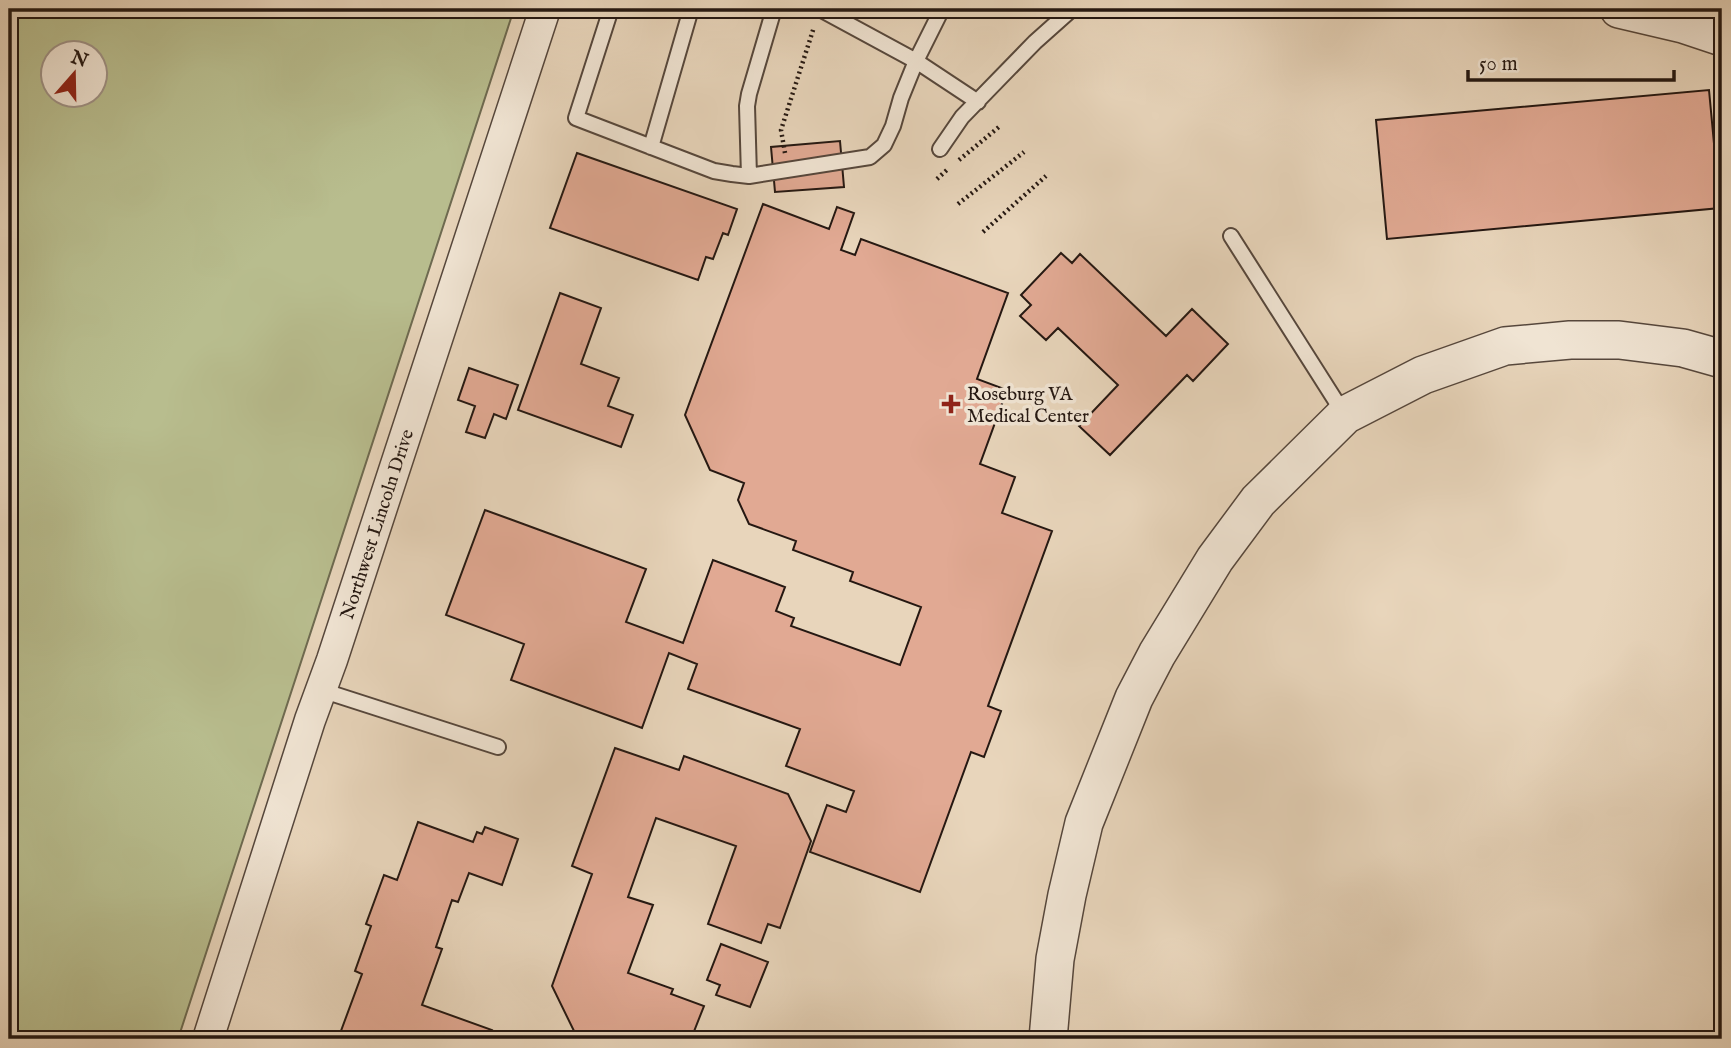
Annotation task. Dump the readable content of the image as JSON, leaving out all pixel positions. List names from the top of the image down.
{
  "streets": {
    "street": ["Northwest Lincoln Drive"]
  },
  "places": {
    "health": ["Roseburg VA Medical Center"]
  },
  "scale_bar": "50 m",
  "north": "top"
}
